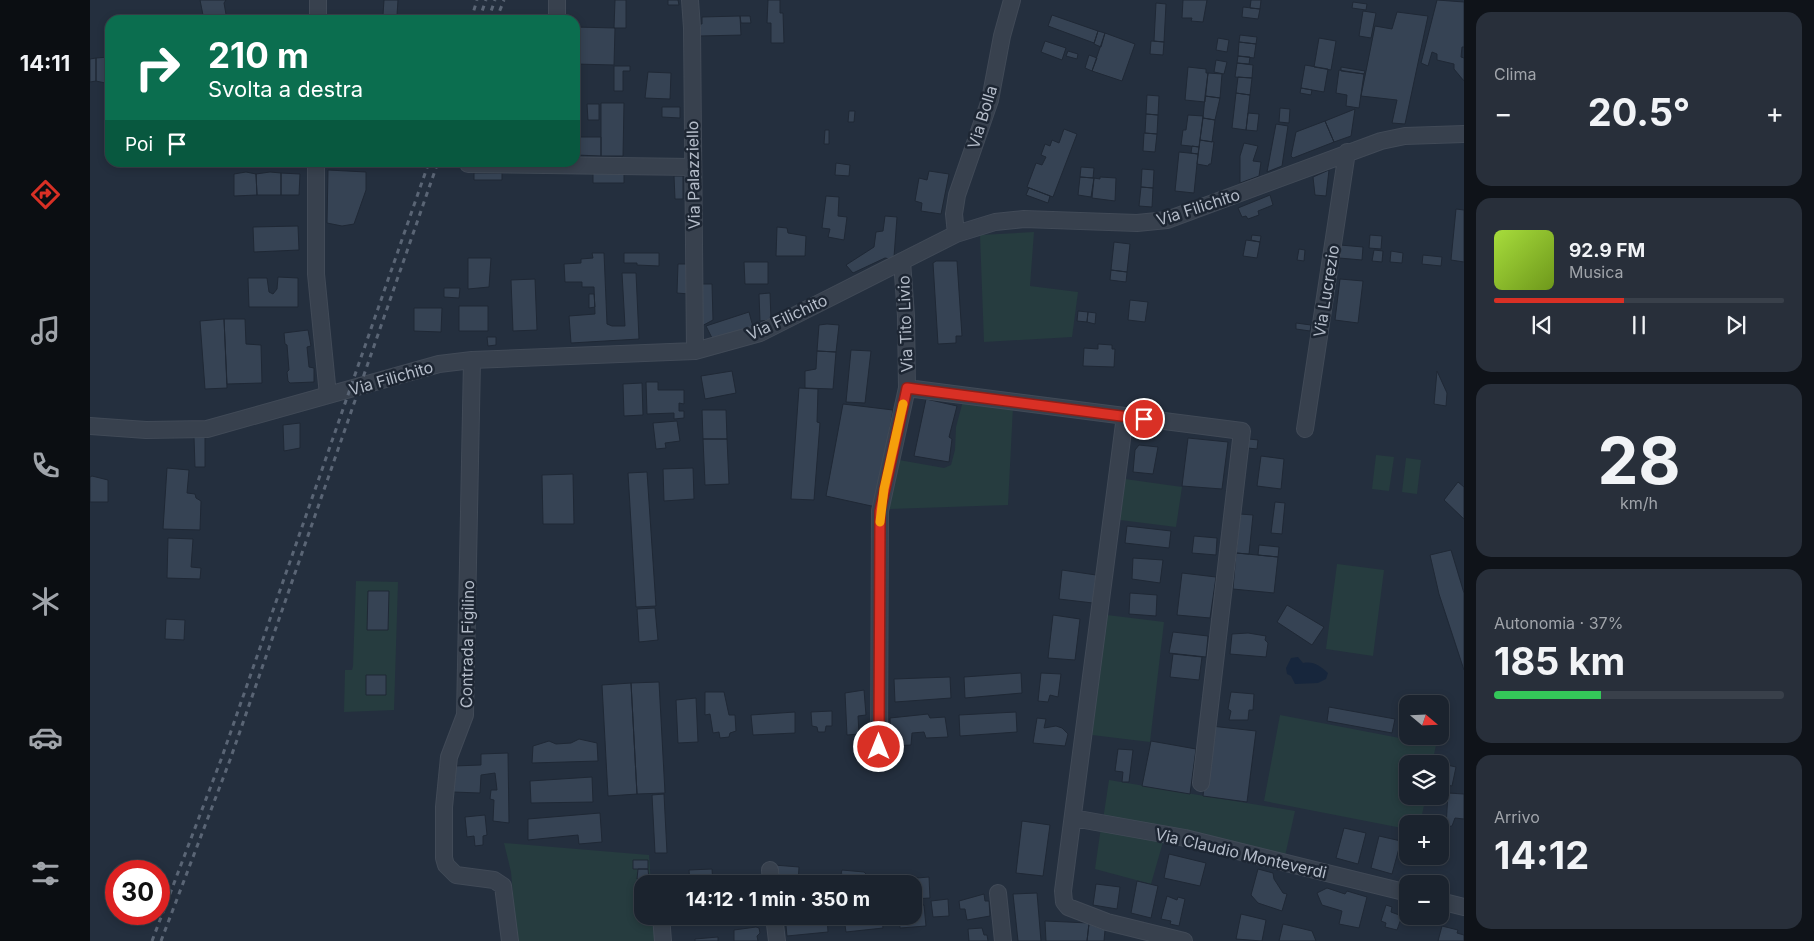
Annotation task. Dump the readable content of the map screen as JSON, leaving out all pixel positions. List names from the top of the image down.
{
  "streets": {
    "street": [
      "Via Bolla",
      "Via Palazziello",
      "Via Filichito",
      "Via Lucrezio",
      "Via Tito Livio",
      "Contrada Figilino",
      "Via Claudio Monteverdi"
    ]
  },
  "crossings": [
    ["Via Bolla", "Via Filichito"],
    ["Via Palazziello", "Via Filichito"],
    ["Via Filichito", "Via Lucrezio"],
    ["Via Filichito", "Via Tito Livio"],
    ["Via Filichito", "Contrada Figilino"]
  ],
  "north": "right",
  "page": {
    "tabs": "14:11",
    "tile": [
      "Clima",
      ["28", "km/h"],
      ["Autonomia · 37%", "185 km"],
      ["Arrivo", "14:12"]
    ],
    "turn": ["210 m", "Svolta a destra"],
    "heat": ["−", "20.5°", "+"],
    "then": "Poi",
    "song": ["92.9 FM", "Musica"],
    "map_buttons": ["+", "−"],
    "limit": "30",
    "trip": "14:12 · 1 min · 350 m"
  }
}
